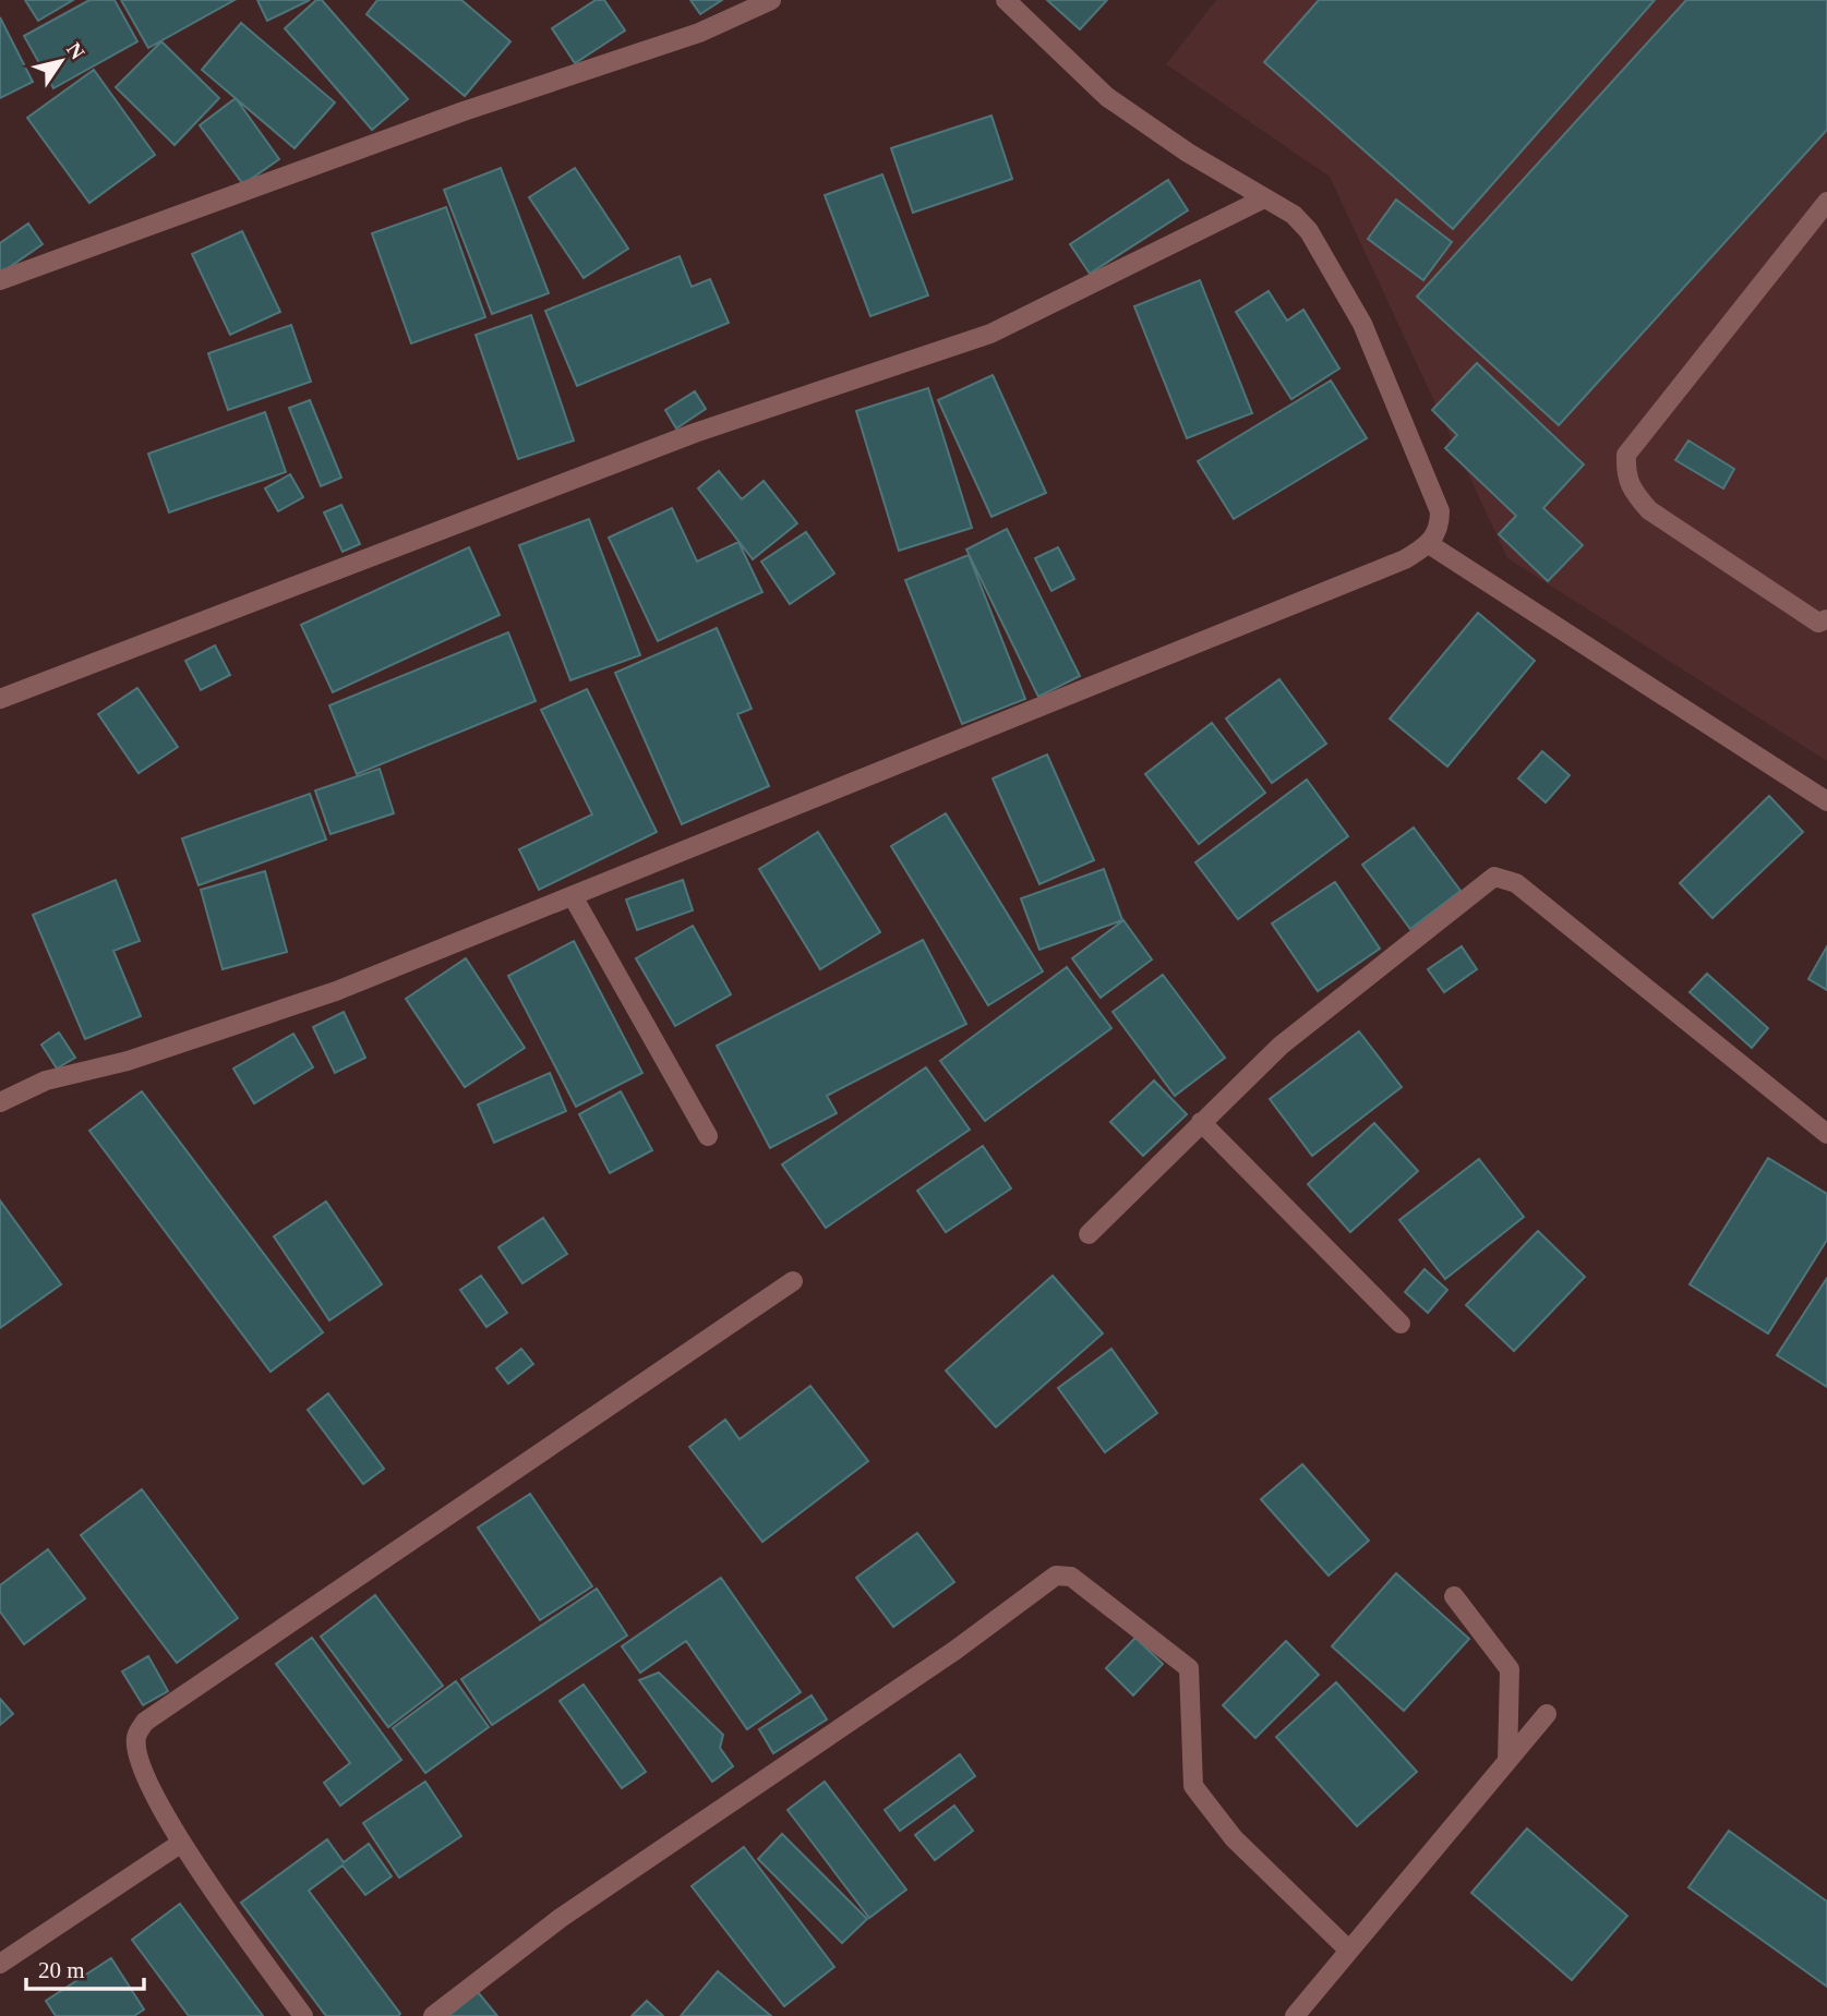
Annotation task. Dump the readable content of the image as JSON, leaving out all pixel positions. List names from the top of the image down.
{
  "scale_bar": "20 m",
  "north": "top right"
}
